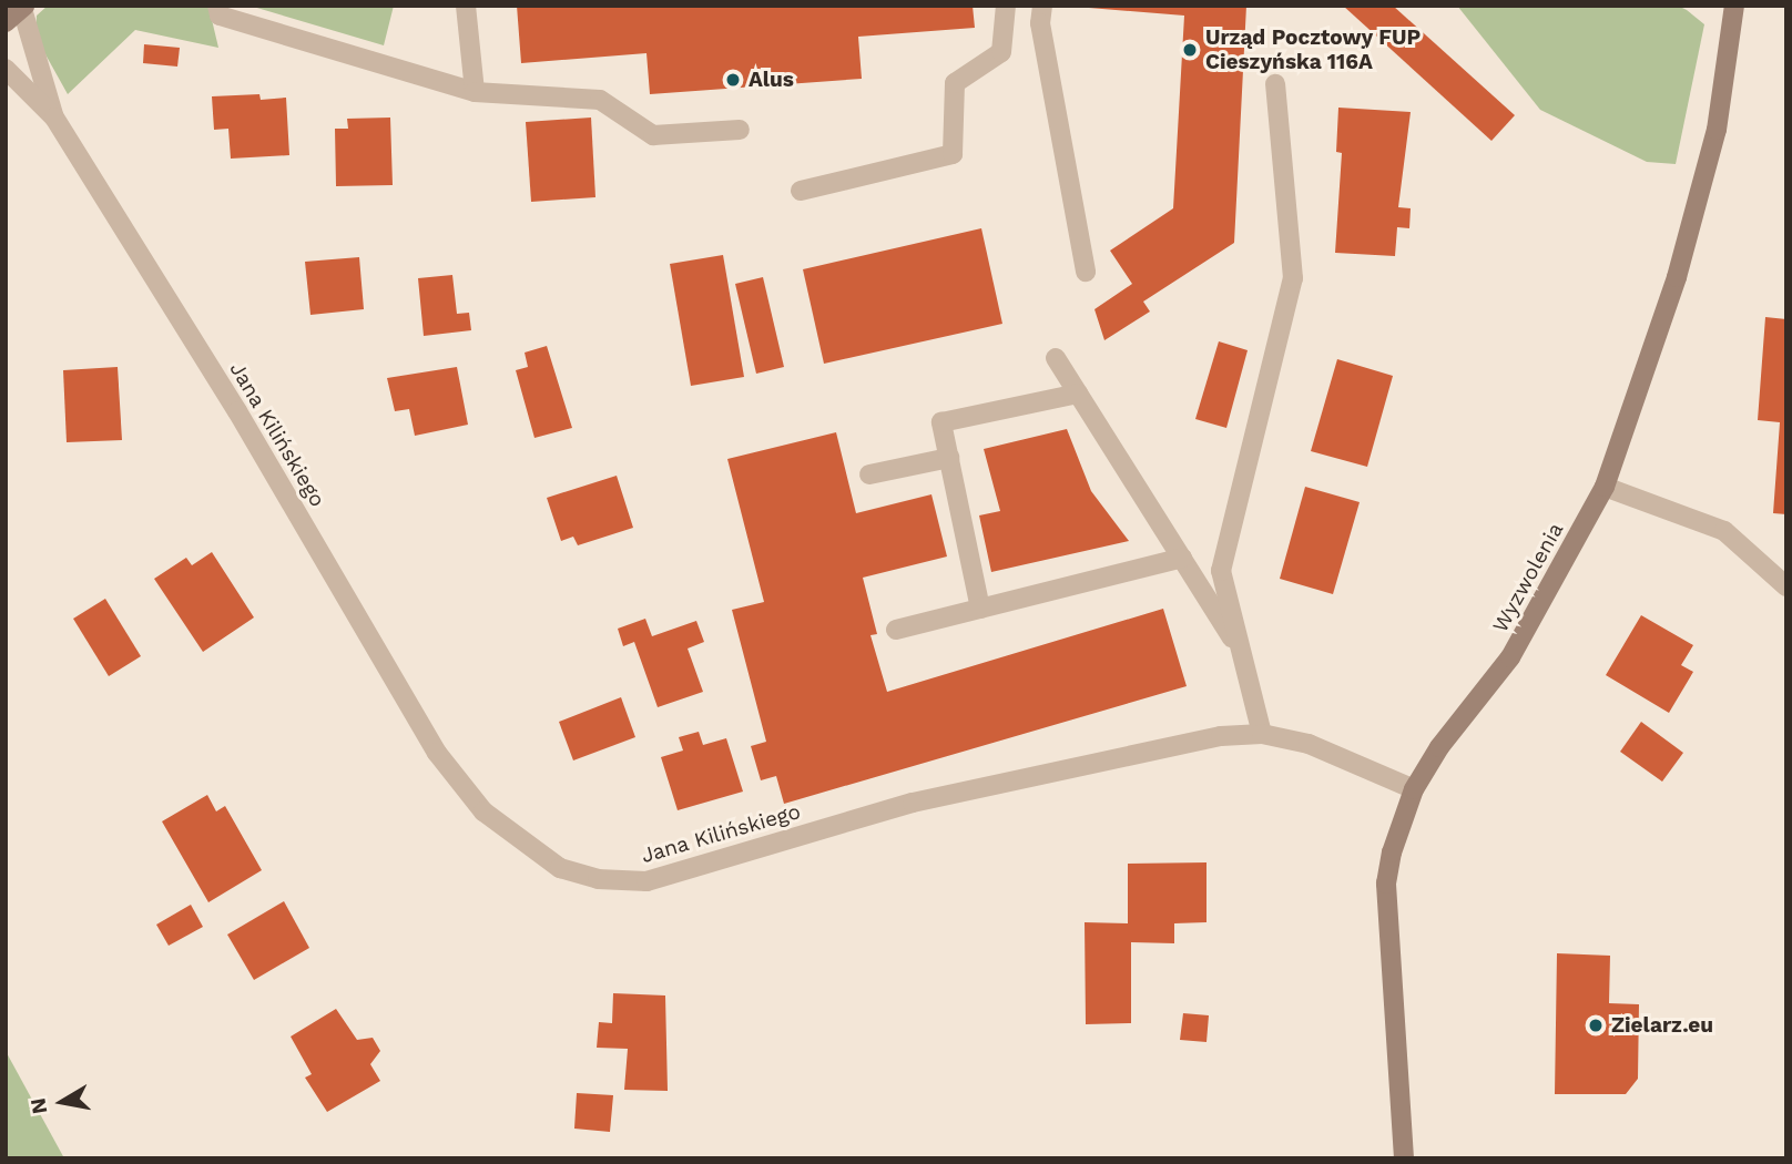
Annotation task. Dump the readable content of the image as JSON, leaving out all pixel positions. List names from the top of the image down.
{
  "streets": {
    "street": ["Jana Kilińskiego", "Wyzwolenia"]
  },
  "crossings": [
    ["Jana Kilińskiego", "Wyzwolenia"]
  ],
  "places": ["Urząd Pocztowy FUP Cieszyńska 116A", "Alus", "Zielarz.eu"],
  "north": "left"
}
